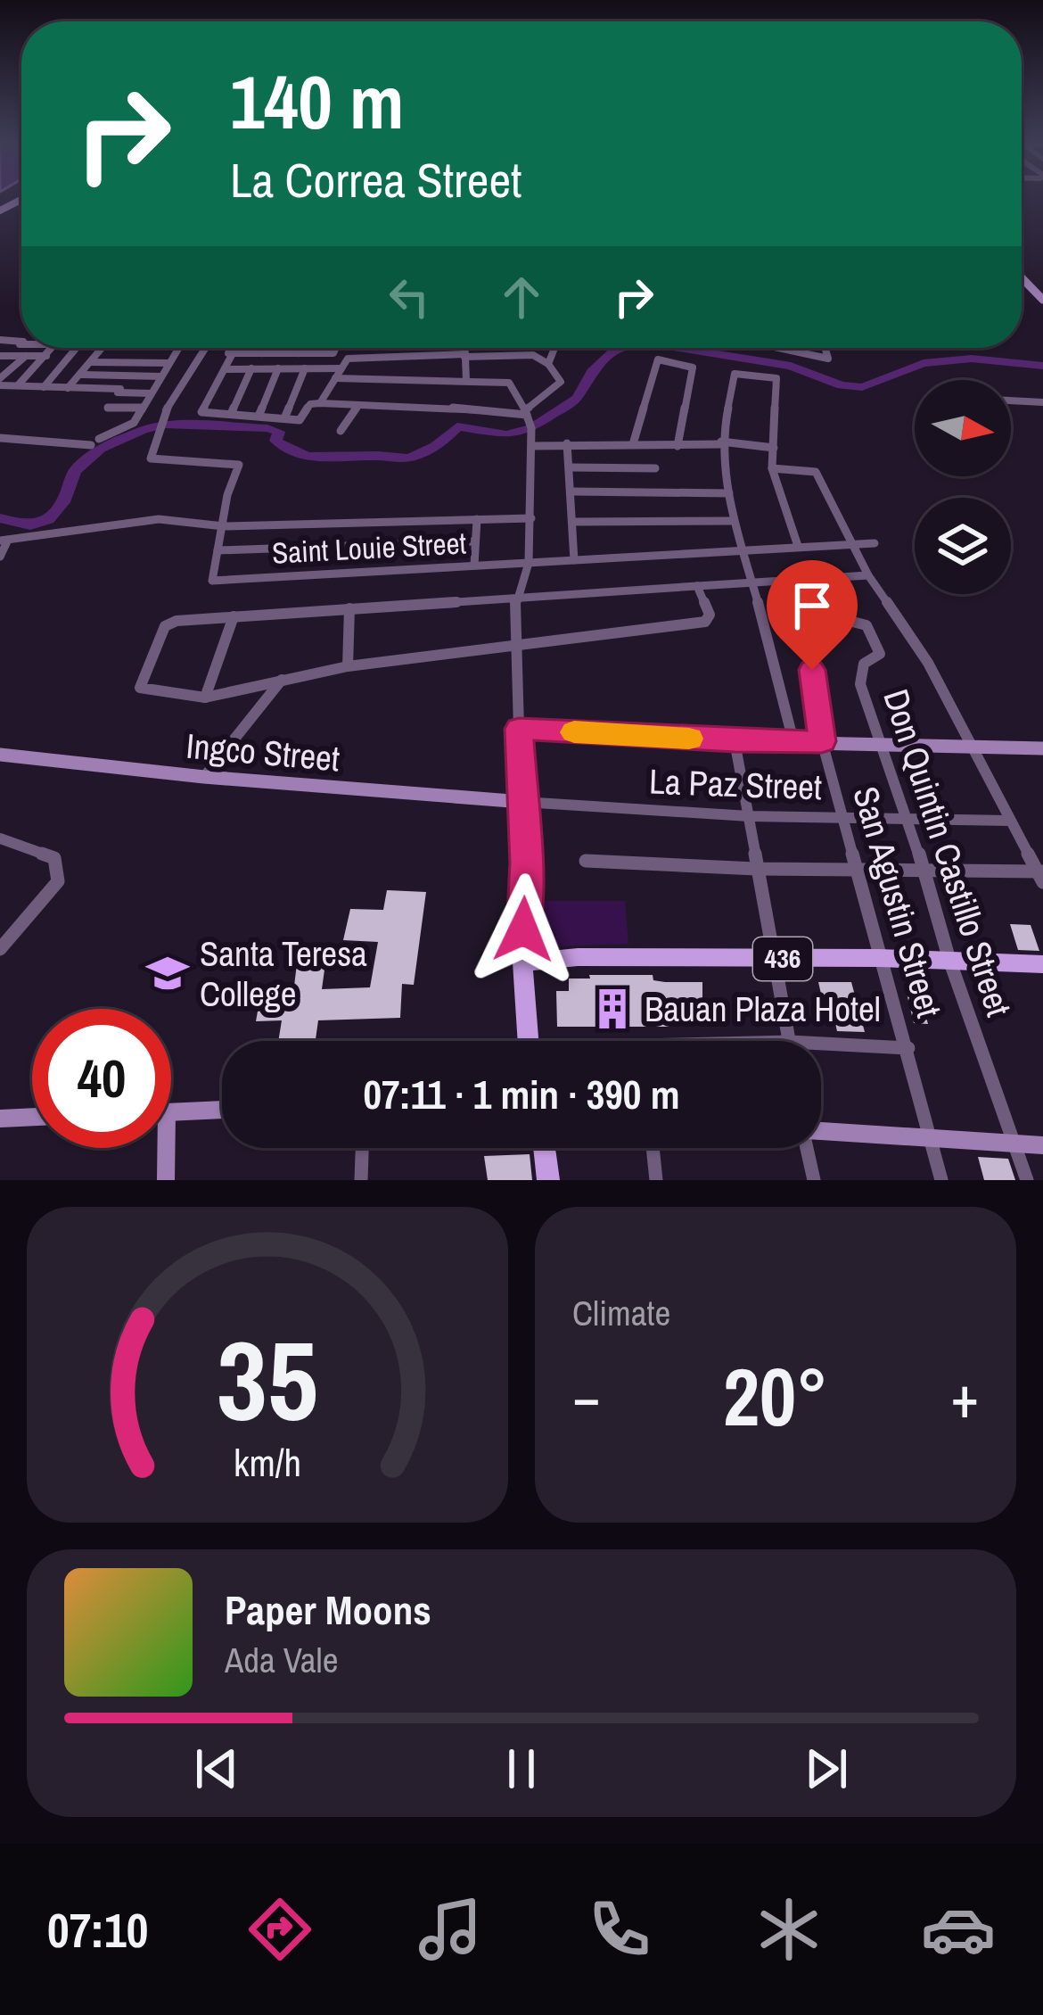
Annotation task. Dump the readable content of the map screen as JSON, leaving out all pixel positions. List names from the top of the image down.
{
  "streets": {
    "main road": ["436"],
    "street": [
      "Saint Louie Street",
      "Ingco Street",
      "La Paz Street",
      "Don Quintin Castillo Street",
      "San Agustin Street"
    ]
  },
  "crossings": [
    ["Ingco Street", "La Paz Street"],
    ["La Paz Street", "Don Quintin Castillo Street"],
    ["La Paz Street", "San Agustin Street"],
    ["Don Quintin Castillo Street", "San Agustin Street"],
    ["Don Quintin Castillo Street", "436"],
    ["San Agustin Street", "436"]
  ],
  "places": {
    "school or university": ["Santa Teresa College"],
    "building": ["Bauan Plaza Hotel"]
  },
  "north": "right",
  "page": {
    "turn": ["140 m", "La Correa Street"],
    "limit": "40",
    "trip": "07:11 · 1 min · 390 m",
    "tile": "Climate",
    "heat": ["−", "20°", "+"],
    "song": ["Paper Moons", "Ada Vale"],
    "tabs": "07:10",
    "gauge": ["35", "km/h"]
  }
}
